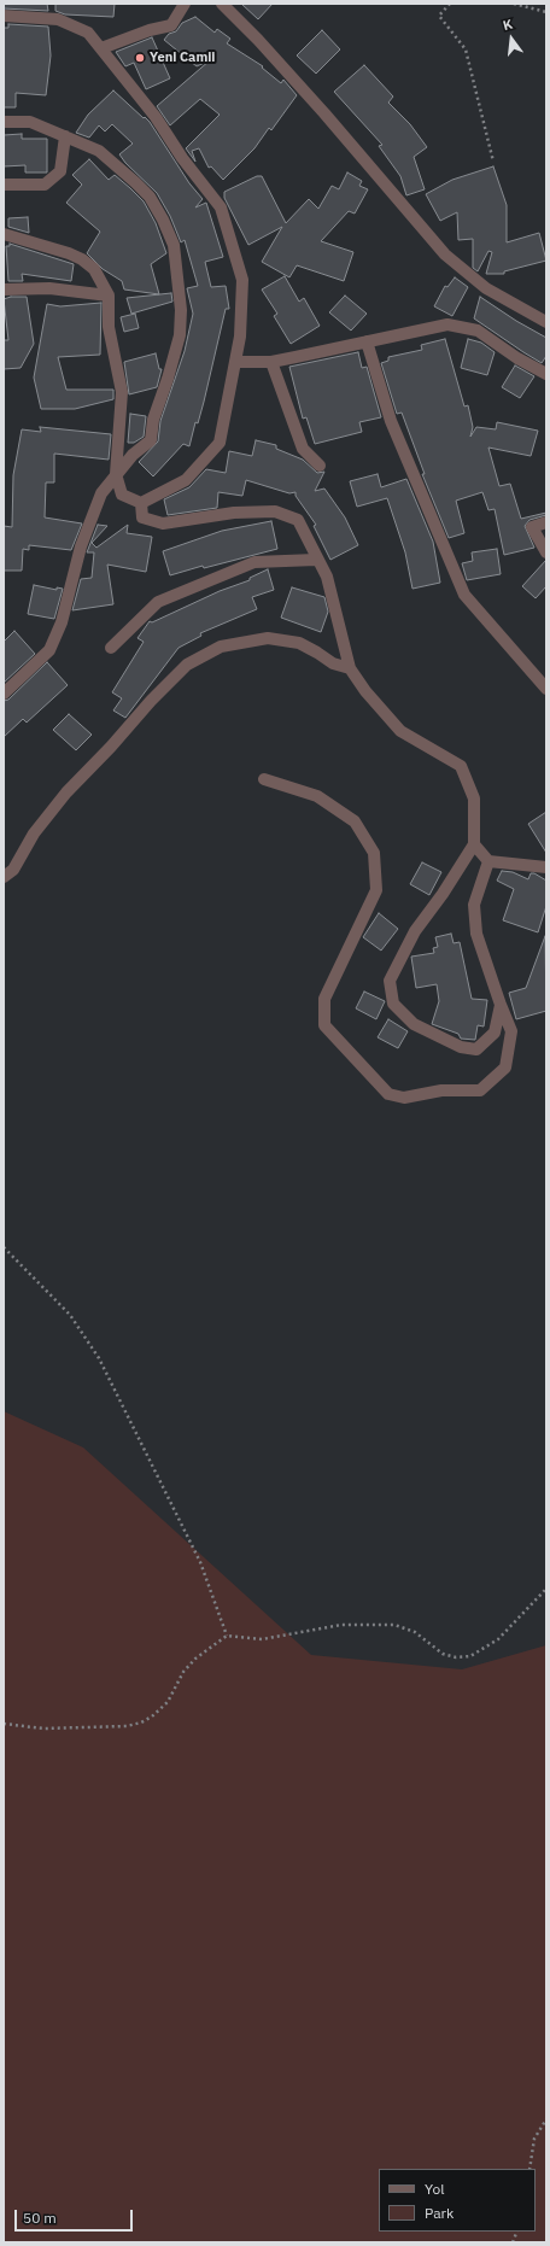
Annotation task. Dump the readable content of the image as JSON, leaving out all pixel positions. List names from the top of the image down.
{
  "places": ["Yeni Camii"],
  "legend": ["Yol", "Park"],
  "scale_bar": "50 m",
  "north": "top"
}
